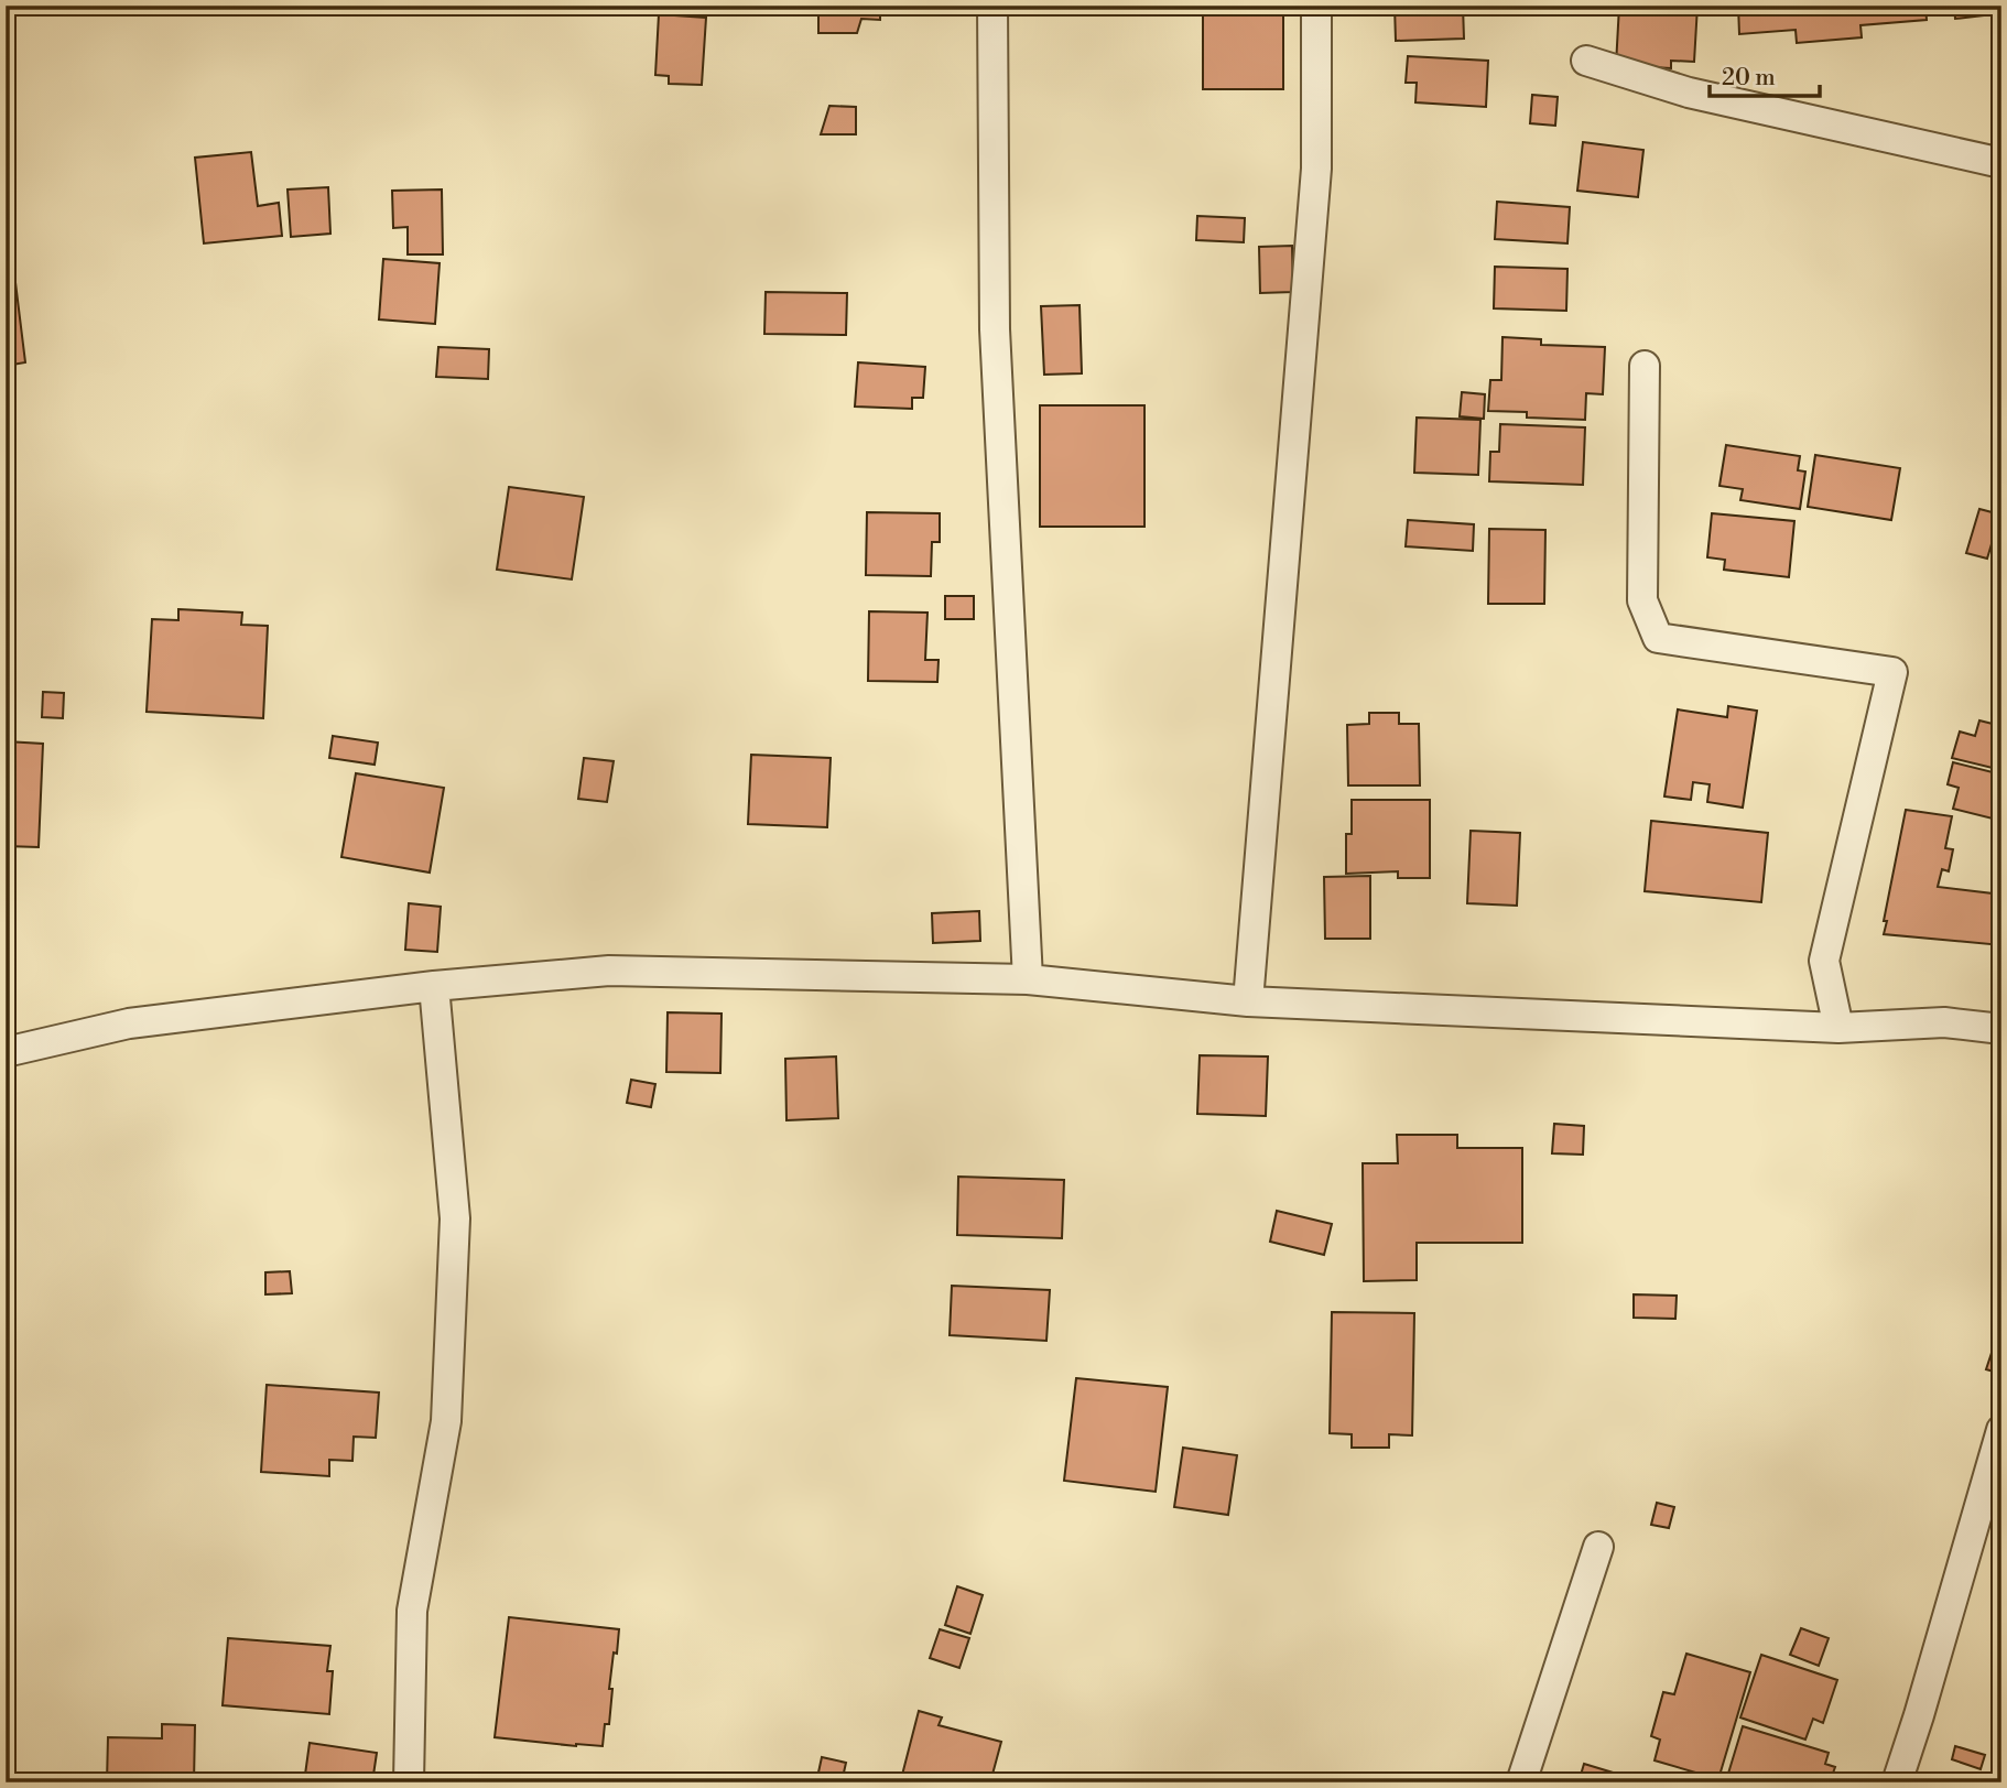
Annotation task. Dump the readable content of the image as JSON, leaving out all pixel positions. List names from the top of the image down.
{
  "scale_bar": "20 m"
}
